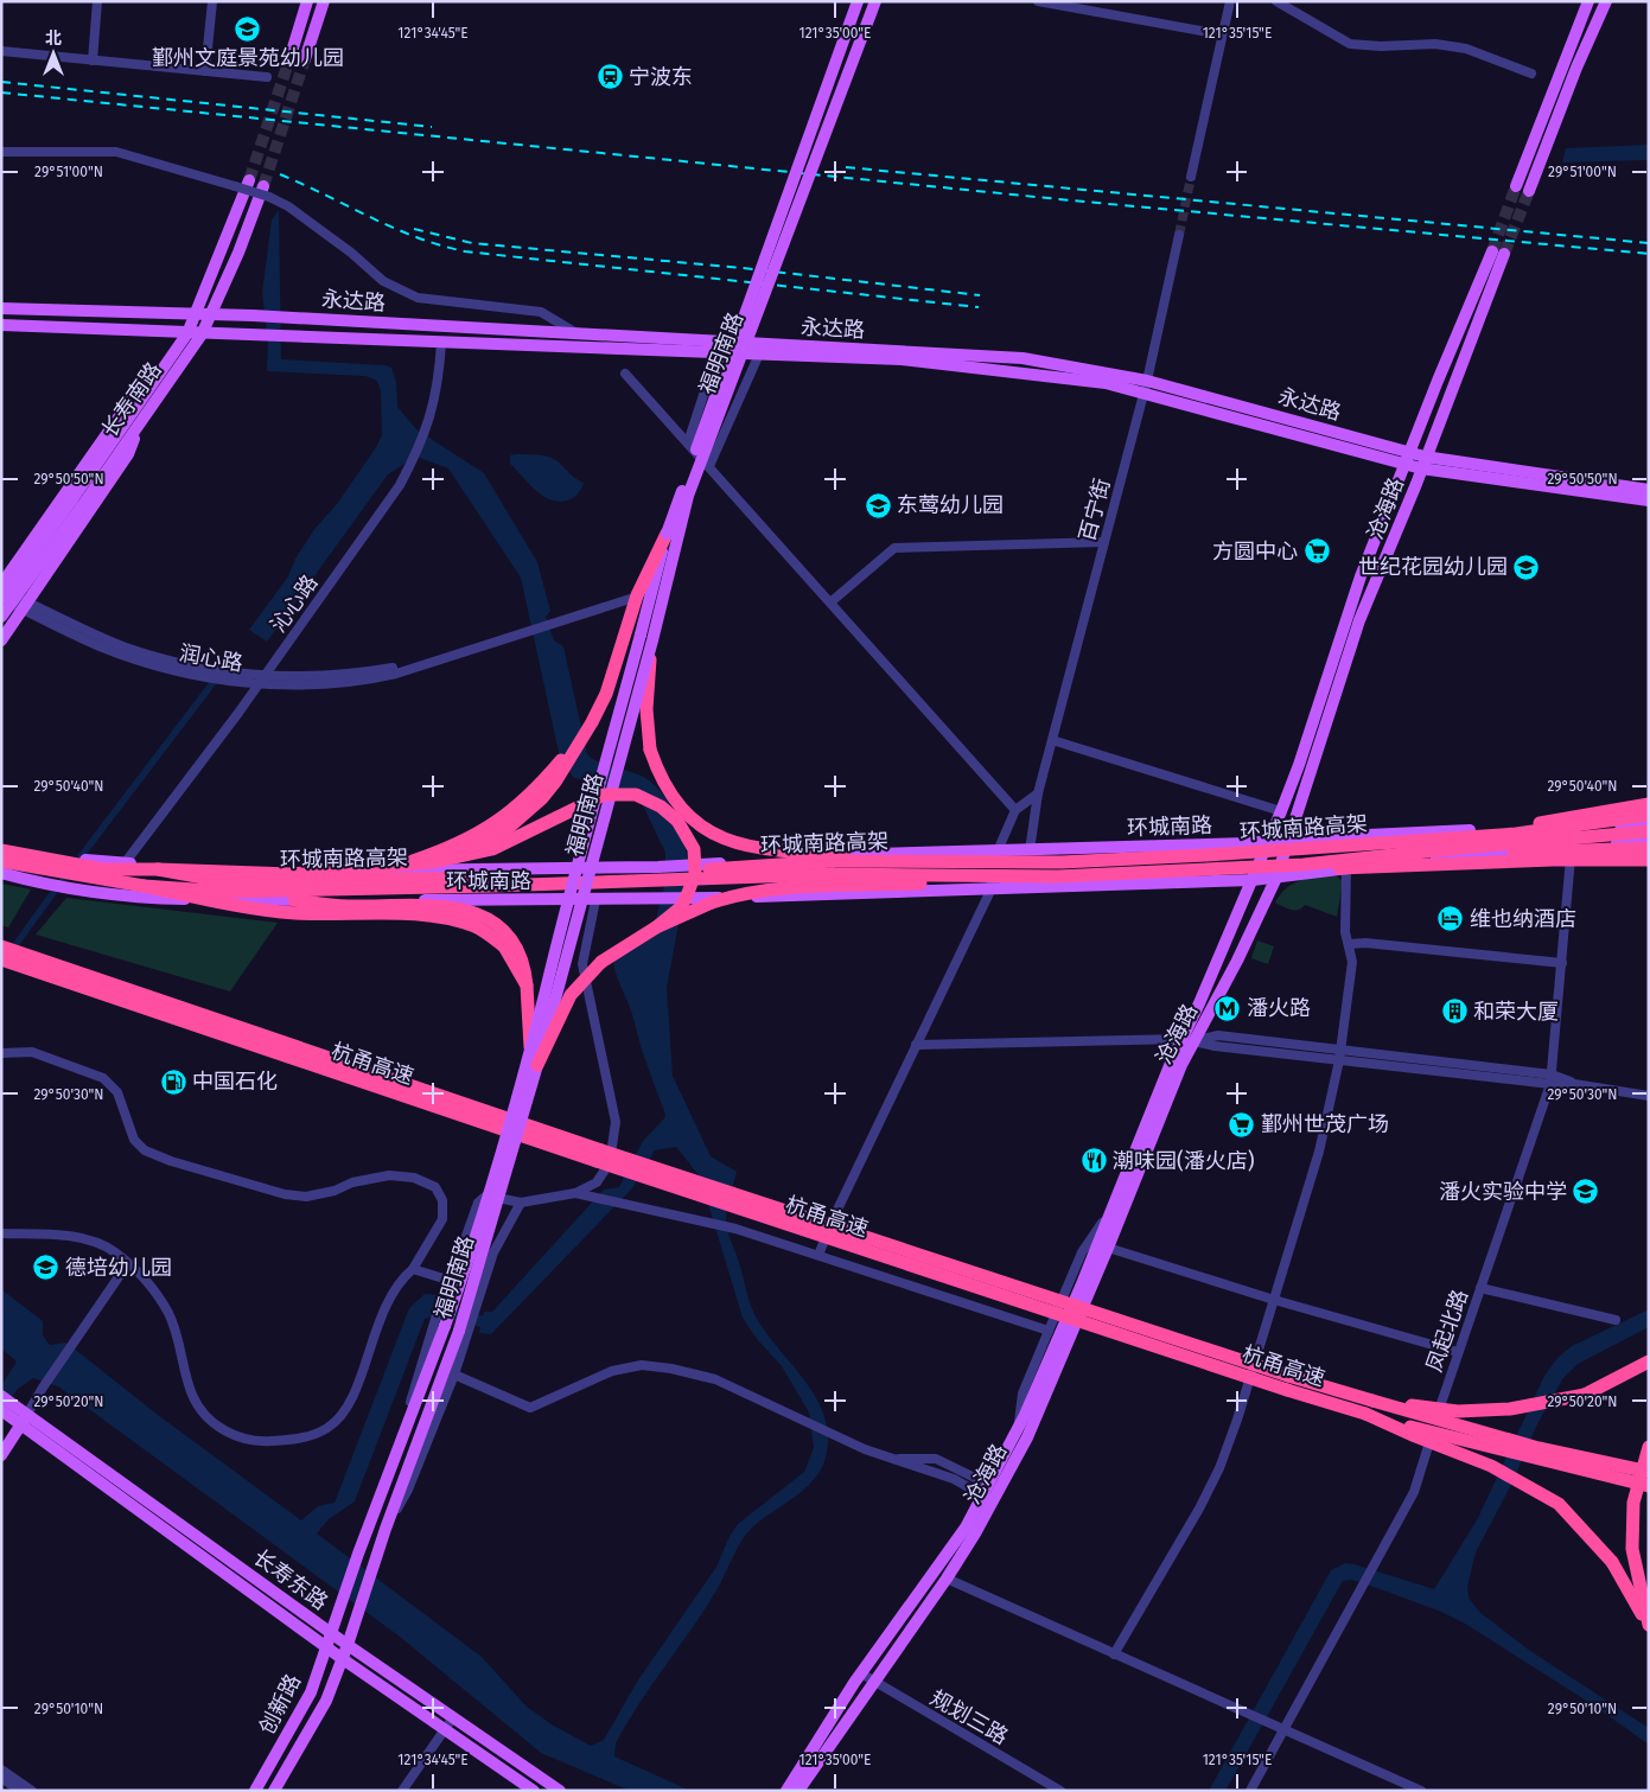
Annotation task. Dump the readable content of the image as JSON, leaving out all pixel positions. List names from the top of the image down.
{
  "streets": {
    "highway": ["环城南路高架", "杭甬高速"],
    "main road": [
      "永达路",
      "福明南路",
      "长寿南路",
      "沧海路",
      "环城南路",
      "长寿东路",
      "创新路"
    ],
    "street": [
      "百宁街",
      "沁心路",
      "润心路",
      "凤起北路",
      "规划三路"
    ]
  },
  "crossings": [
    ["永达路", "长寿南路"],
    ["永达路", "沧海路"],
    ["永达路", "百宁街"],
    ["永达路", "沁心路"],
    ["福明南路", "长寿东路"],
    ["福明南路", "创新路"],
    ["长寿南路", "润心路"],
    ["沧海路", "环城南路"],
    ["沧海路", "规划三路"],
    ["百宁街", "环城南路"],
    ["沁心路", "润心路"],
    ["沁心路", "环城南路"],
    ["环城南路", "环城南路高架"],
    ["长寿东路", "创新路"]
  ],
  "places": {
    "school or university": [
      "鄞州文庭景苑幼儿园",
      "东莺幼儿园",
      "世纪花园幼儿园",
      "潘火实验中学",
      "德培幼儿园"
    ],
    "station": ["宁波东"],
    "supermarket": ["方圆中心", "鄞州世茂广场"],
    "hotel": ["维也纳酒店"],
    "metro station": ["潘火路"],
    "building": ["和荣大厦"],
    "fuel station": ["中国石化"],
    "restaurant": ["潮味园(潘火店)"]
  },
  "north": "top",
  "coordinates": [
    "121°34'45\"E",
    "121°35'00\"E",
    "121°35'15\"E",
    "29°51'00\"N",
    "29°50'50\"N",
    "29°50'40\"N",
    "29°50'30\"N",
    "29°50'20\"N",
    "29°50'10\"N"
  ]
}
